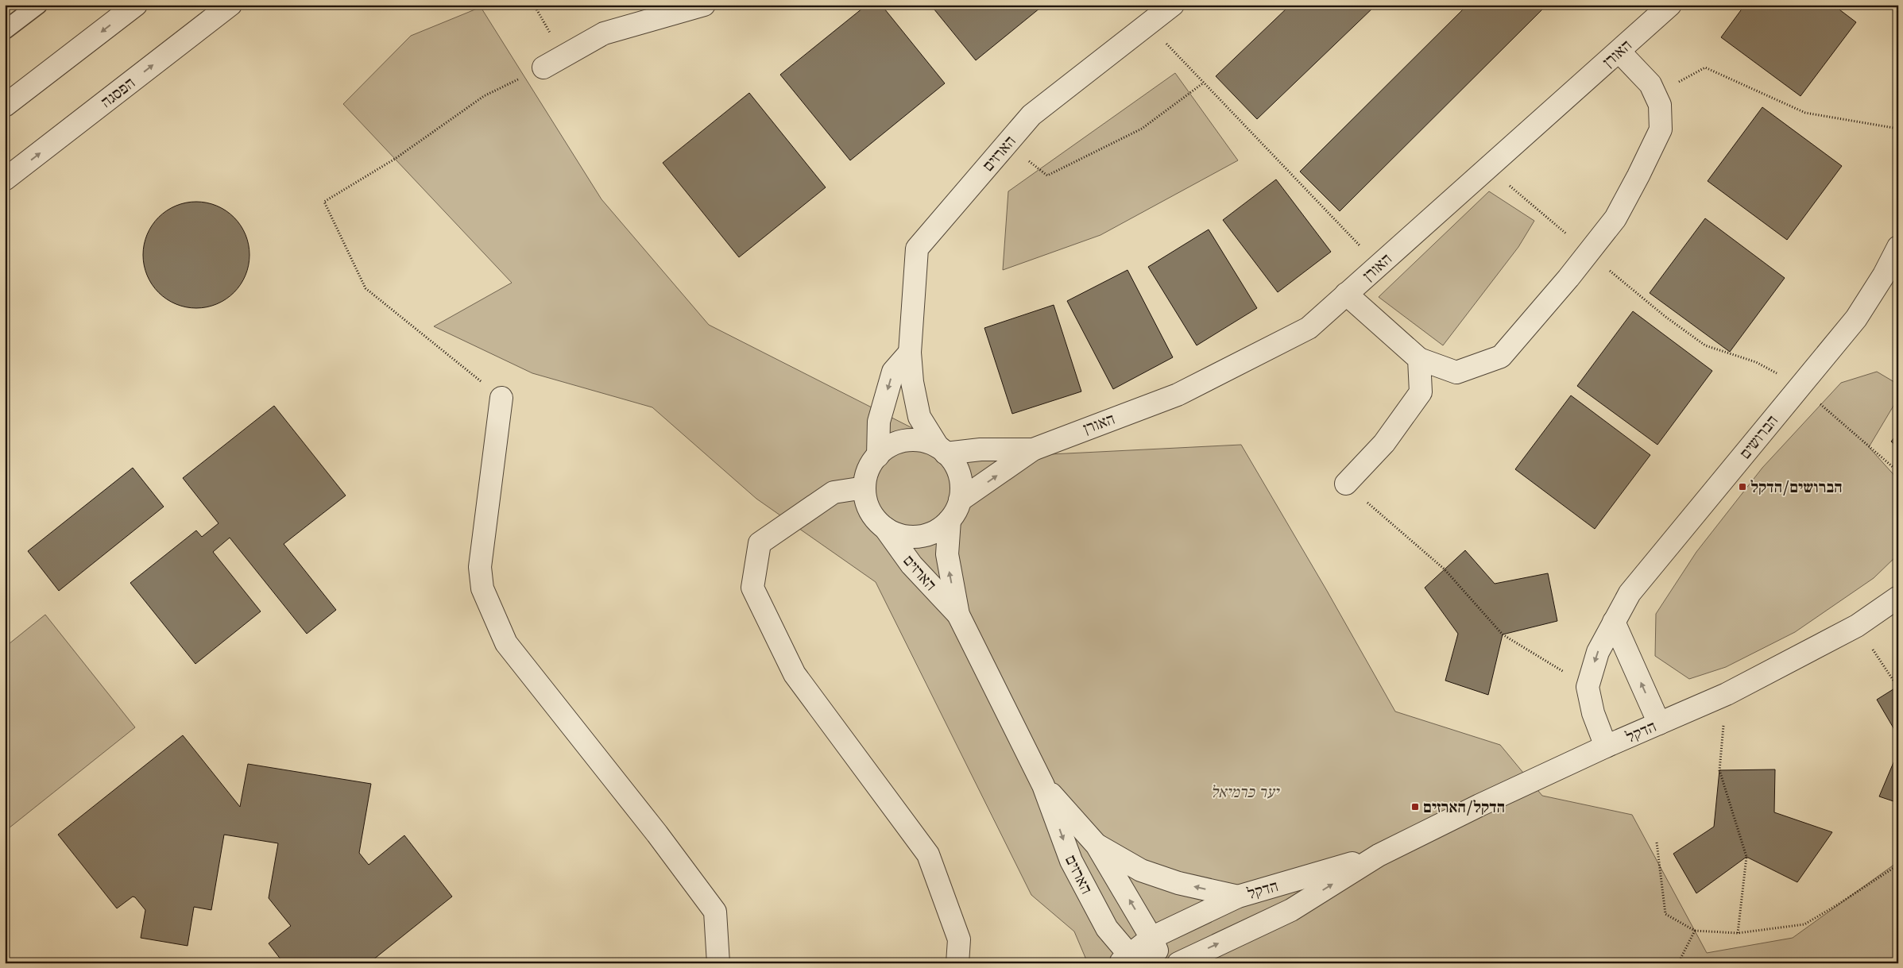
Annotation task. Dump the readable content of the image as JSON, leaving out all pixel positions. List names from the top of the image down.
{
  "streets": {
    "street": [
      "האורן",
      "הפסגה",
      "הארזים",
      "הברושים",
      "הדקל"
    ]
  },
  "crossings": [
    ["האורן", "הארזים"],
    ["הארזים", "הדקל"],
    ["הברושים", "הדקל"]
  ],
  "parks": ["יער כרמיאל"],
  "places": {
    "transit": ["הברושים/הדקל", "הדקל/הארזים"]
  }
}
